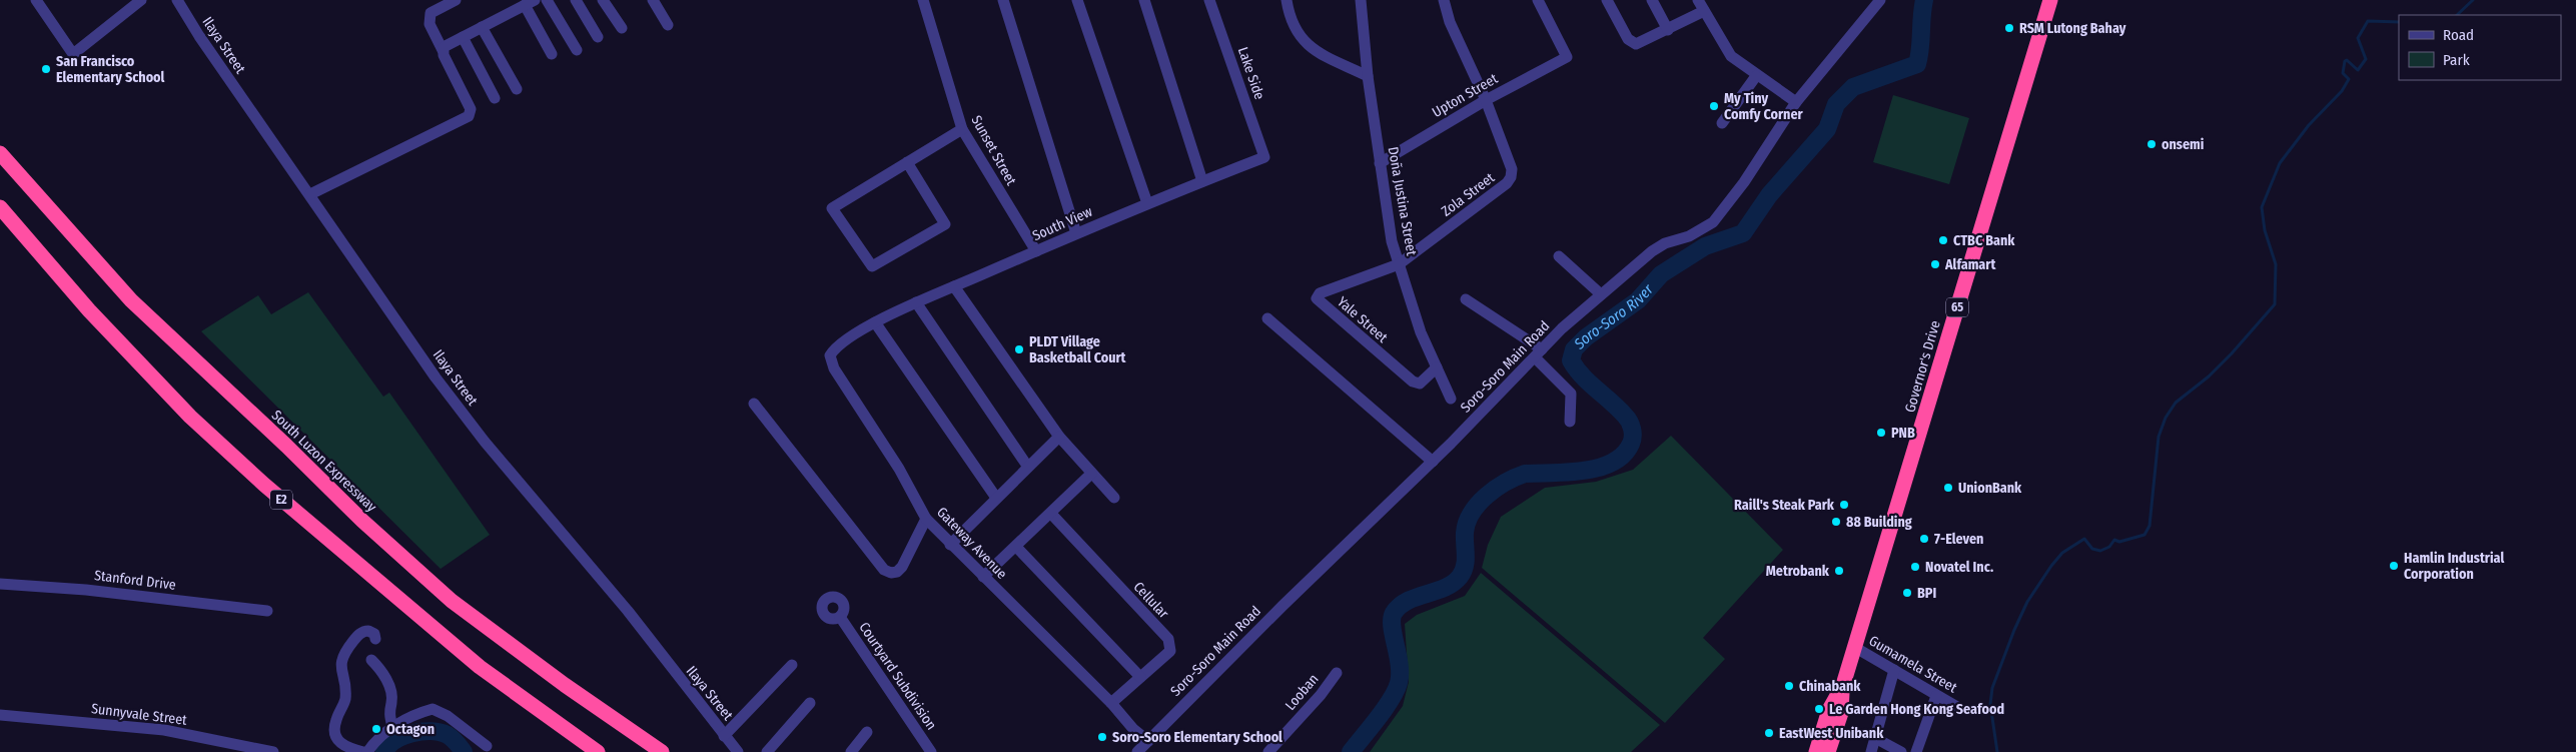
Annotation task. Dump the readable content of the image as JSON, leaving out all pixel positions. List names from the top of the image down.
{
  "streets": {
    "highway": [
      "65",
      "Governor's Drive",
      "South Luzon Expressway",
      "E2"
    ],
    "street": [
      "Ilaya Street",
      "Lake Side",
      "Upton Street",
      "Sunset Street",
      "Zola Street",
      "Doña Justina Street",
      "South View",
      "Yale Street",
      "Soro-Soro Main Road",
      "Gateway Avenue",
      "Stanford Drive",
      "Cellular",
      "Gumamela Street",
      "Courtyard Subdivision",
      "Looban",
      "Sunnyvale Street"
    ]
  },
  "crossings": [
    ["Lake Side", "South View"],
    ["Upton Street", "Zola Street"],
    ["Upton Street", "Doña Justina Street"],
    ["Sunset Street", "South View"],
    ["Zola Street", "Doña Justina Street"],
    ["Zola Street", "Yale Street"],
    ["Doña Justina Street", "Yale Street"],
    ["South View", "Gateway Avenue"],
    ["Soro-Soro Main Road", "Gateway Avenue"],
    ["Governor's Drive", "Gumamela Street"],
    ["Gateway Avenue", "Cellular"]
  ],
  "water": ["Soro-Soro River"],
  "places": [
    "RSM Lutong Bahay",
    "San Francisco Elementary School",
    "My Tiny Comfy Corner",
    "onsemi",
    "CTBC Bank",
    "Alfamart",
    "PLDT Village Basketball Court",
    "PNB",
    "UnionBank",
    "Raill's Steak Park",
    "88 Building",
    "7-Eleven",
    "Hamlin Industrial Corporation",
    "Novatel Inc.",
    "Metrobank",
    "BPI",
    "Chinabank",
    "Le Garden Hong Kong Seafood",
    "Octagon",
    "EastWest Unibank",
    "Soro-Soro Elementary School"
  ],
  "legend": ["Road", "Park"]
}
